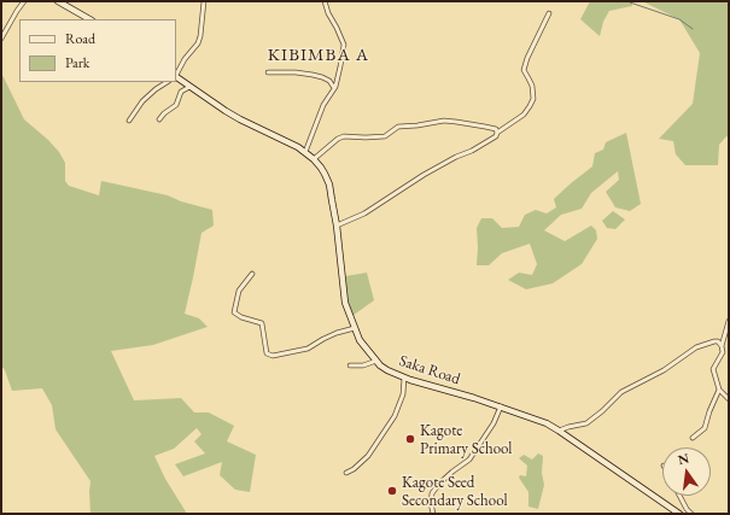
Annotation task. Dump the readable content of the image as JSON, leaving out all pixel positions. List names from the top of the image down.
{
  "streets": {
    "main road": ["Saka Road"]
  },
  "districts": ["KIBIMBA A"],
  "places": ["Kagote Primary School", "Kagote Seed Secondary School"],
  "legend": ["Road", "Park"],
  "north": "top"
}
